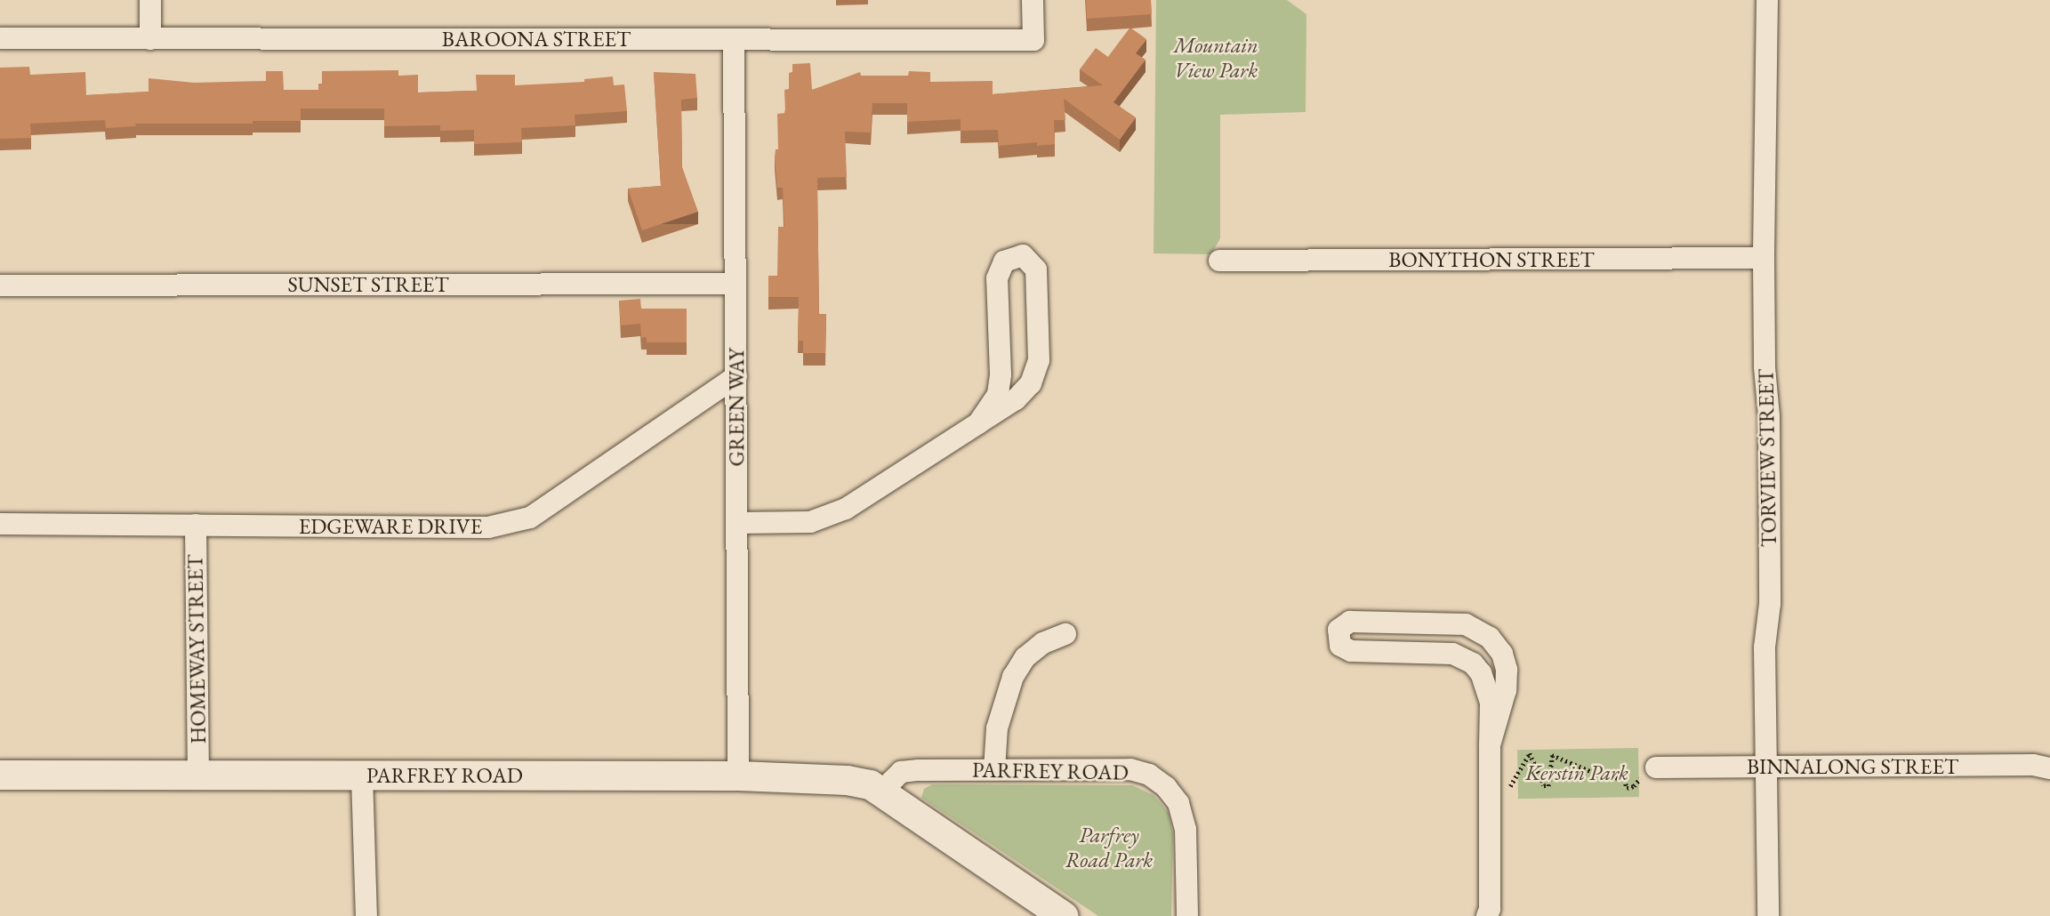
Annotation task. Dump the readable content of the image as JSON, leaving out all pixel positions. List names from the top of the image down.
{
  "streets": {
    "main road": ["PARFREY ROAD"],
    "street": [
      "BAROONA STREET",
      "BONYTHON STREET",
      "SUNSET STREET",
      "GREEN WAY",
      "TORVIEW STREET",
      "EDGEWARE DRIVE",
      "HOMEWAY STREET",
      "BINNALONG STREET"
    ]
  },
  "crossings": [
    ["BAROONA STREET", "GREEN WAY"],
    ["BONYTHON STREET", "TORVIEW STREET"],
    ["SUNSET STREET", "GREEN WAY"],
    ["GREEN WAY", "EDGEWARE DRIVE"],
    ["GREEN WAY", "PARFREY ROAD"],
    ["TORVIEW STREET", "BINNALONG STREET"],
    ["EDGEWARE DRIVE", "HOMEWAY STREET"],
    ["HOMEWAY STREET", "PARFREY ROAD"]
  ],
  "parks": ["Mountain View Park", "Kerstin Park", "Parfrey Road Park"]
}
